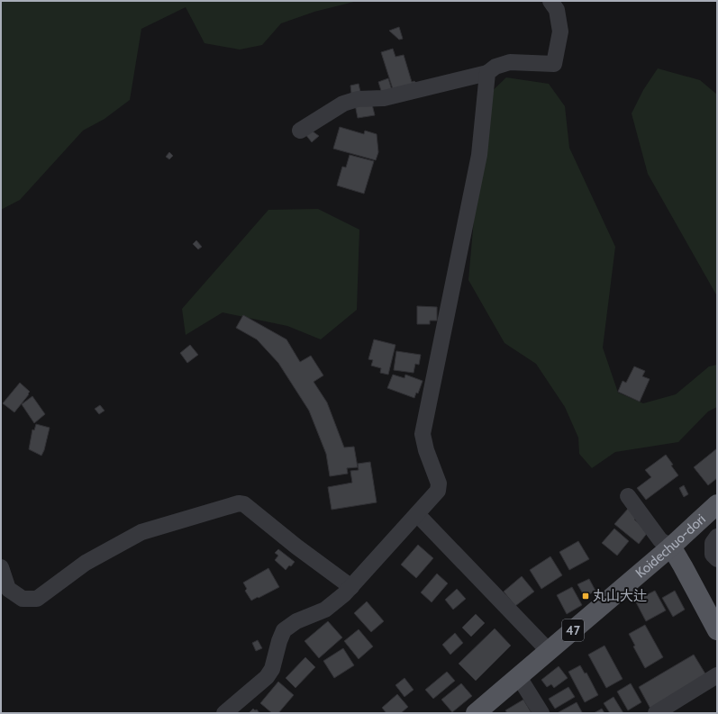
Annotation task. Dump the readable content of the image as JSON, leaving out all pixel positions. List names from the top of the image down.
{
  "streets": {
    "main road": ["Koidechuo-dori", "47"]
  },
  "places": {
    "transit": ["丸山大辻"]
  }
}
